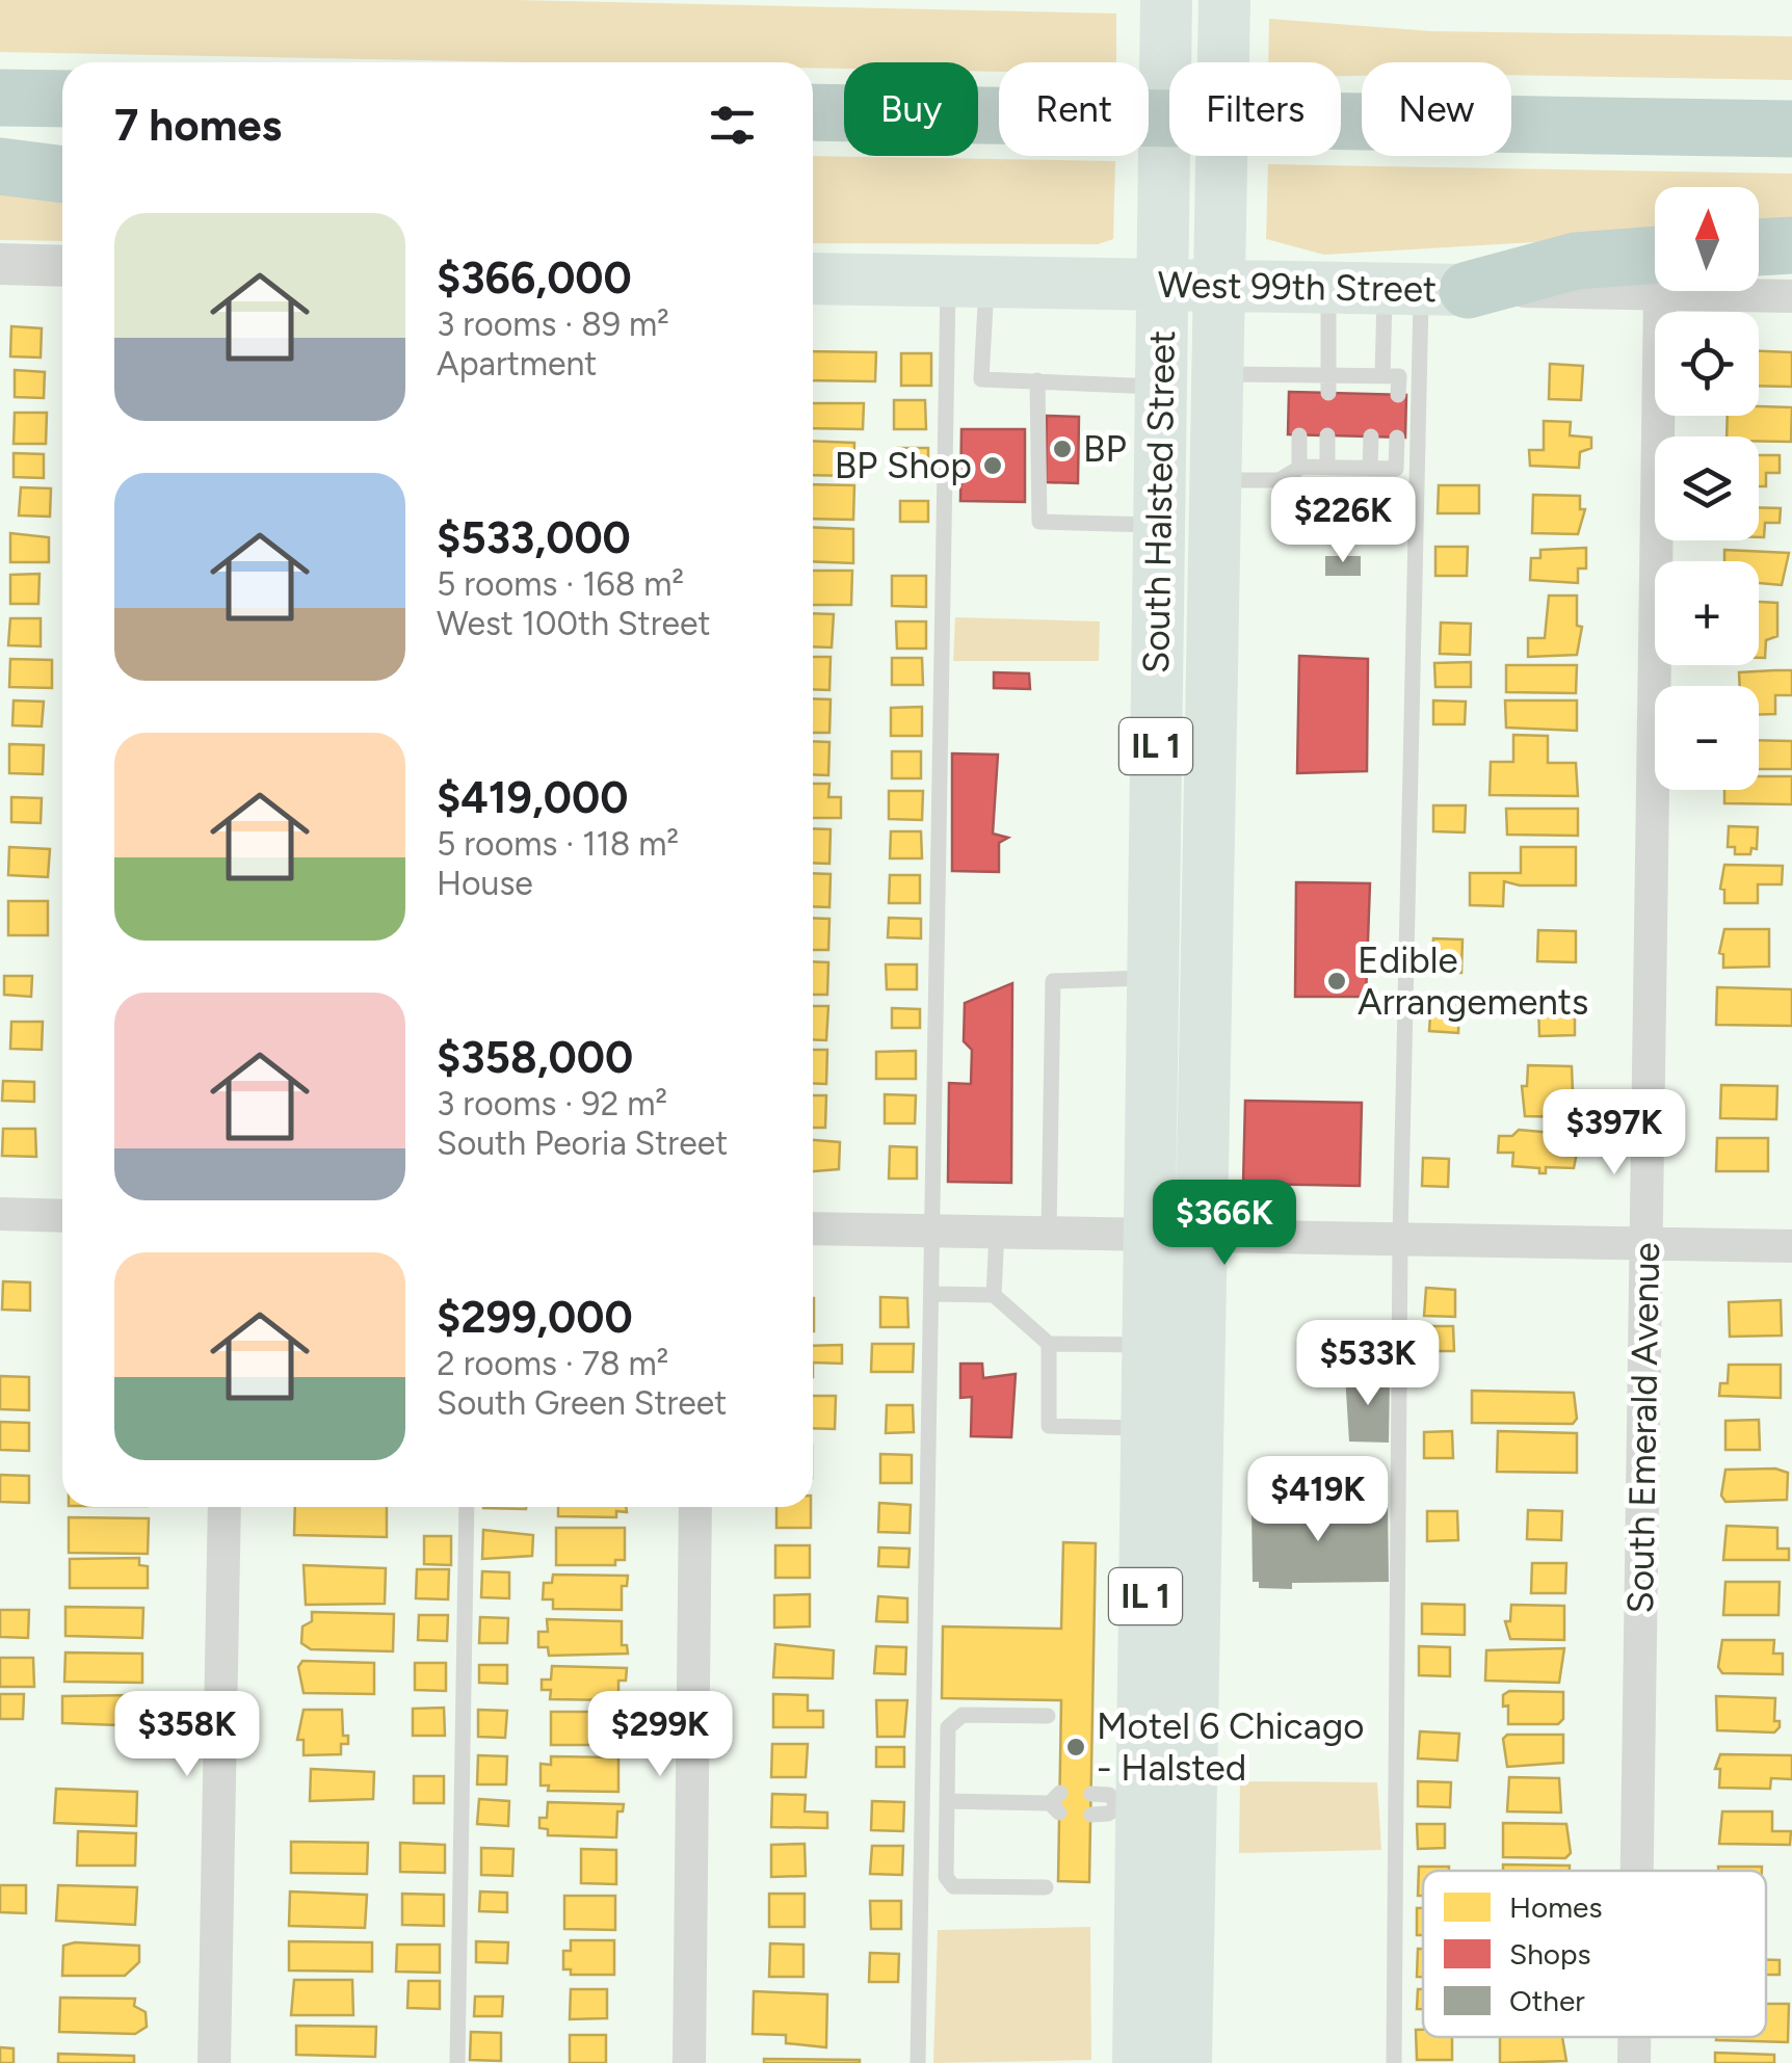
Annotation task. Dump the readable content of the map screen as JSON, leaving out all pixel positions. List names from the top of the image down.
{
  "streets": {
    "main road": ["West 99th Street", "South Halsted Street", "IL 1"],
    "street": ["South Emerald Avenue"]
  },
  "crossings": [
    ["West 99th Street", "South Halsted Street"]
  ],
  "places": [
    "BP",
    "BP Shop",
    "Edible Arrangements",
    "Motel 6 Chicago - Halsted"
  ],
  "legend": ["Homes", "Shops", "Other"],
  "north": "top",
  "page": {
    "chip": [
      "Buy",
      "Rent",
      "Filters",
      "New"
    ],
    "heading": "7 homes",
    "map_buttons": ["+", "−"],
    "list": [
      {
        "name": "$366,000",
        "note": "3 rooms · 89 m² · Apartment"
      },
      {
        "name": "$533,000",
        "note": "5 rooms · 168 m² · West 100th Street"
      },
      {
        "name": "$419,000",
        "note": "5 rooms · 118 m² · House"
      },
      {
        "name": "$358,000",
        "note": "3 rooms · 92 m² · South Peoria Street"
      },
      {
        "name": "$299,000",
        "note": "2 rooms · 78 m² · South Green Street"
      }
    ],
    "price": [
      "$226K",
      "$397K",
      "$366K",
      "$533K",
      "$419K",
      "$358K",
      "$299K"
    ]
  }
}
